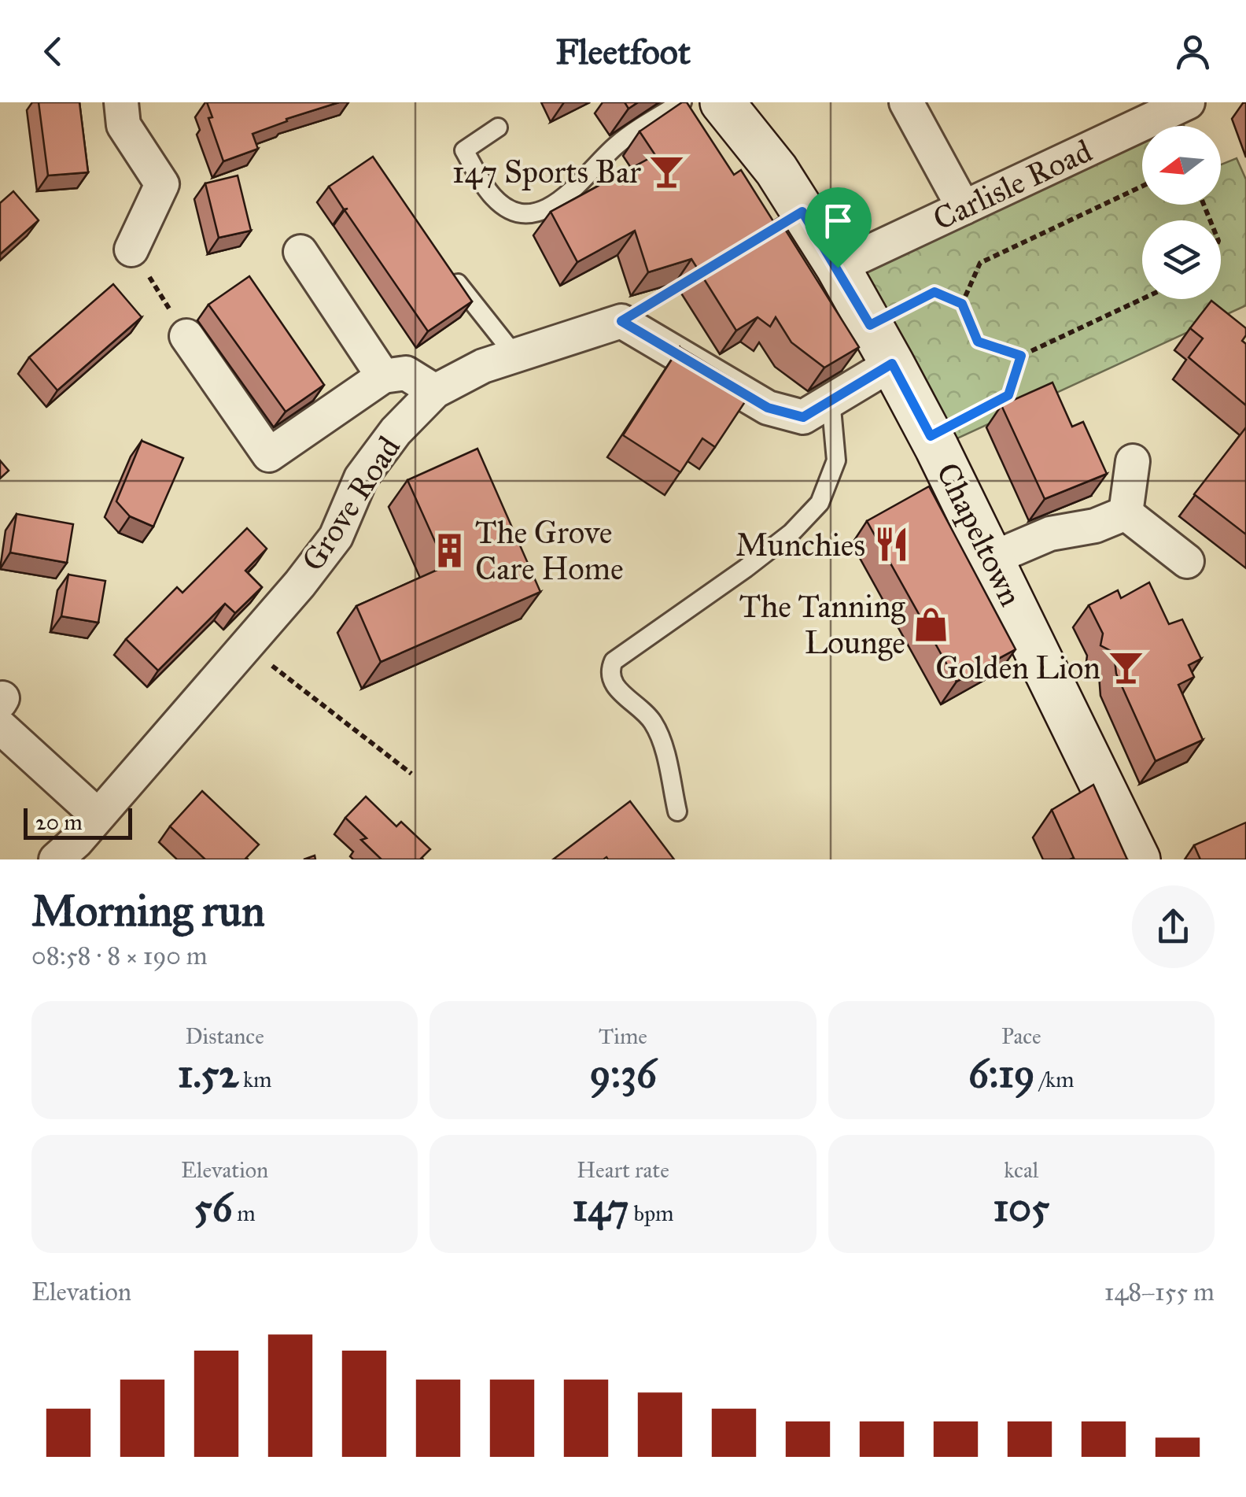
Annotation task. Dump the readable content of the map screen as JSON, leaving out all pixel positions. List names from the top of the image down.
{
  "streets": {
    "main road": ["Chapeltown"],
    "street": ["Carlisle Road", "Grove Road"]
  },
  "crossings": [
    ["Carlisle Road", "Chapeltown"]
  ],
  "places": {
    "bar": ["147 Sports Bar", "Golden Lion"],
    "restaurant": ["Munchies"],
    "building": ["The Grove Care Home"],
    "shop": ["The Tanning Lounge"]
  },
  "scale_bar": "20 m",
  "north": "left",
  "page": {
    "header": "Fleetfoot",
    "scale": "20 m",
    "heading": ["Morning run", "08:58 · 8 × 190 m"],
    "stats": [
      ["Distance", "1.52 km"],
      ["Time", "9:36"],
      ["Pace", "6:19 /km"],
      ["Elevation", "56 m"],
      ["Heart rate", "147 bpm"],
      ["kcal", "105"]
    ],
    "chart": ["Elevation", "148–155 m"]
  }
}
